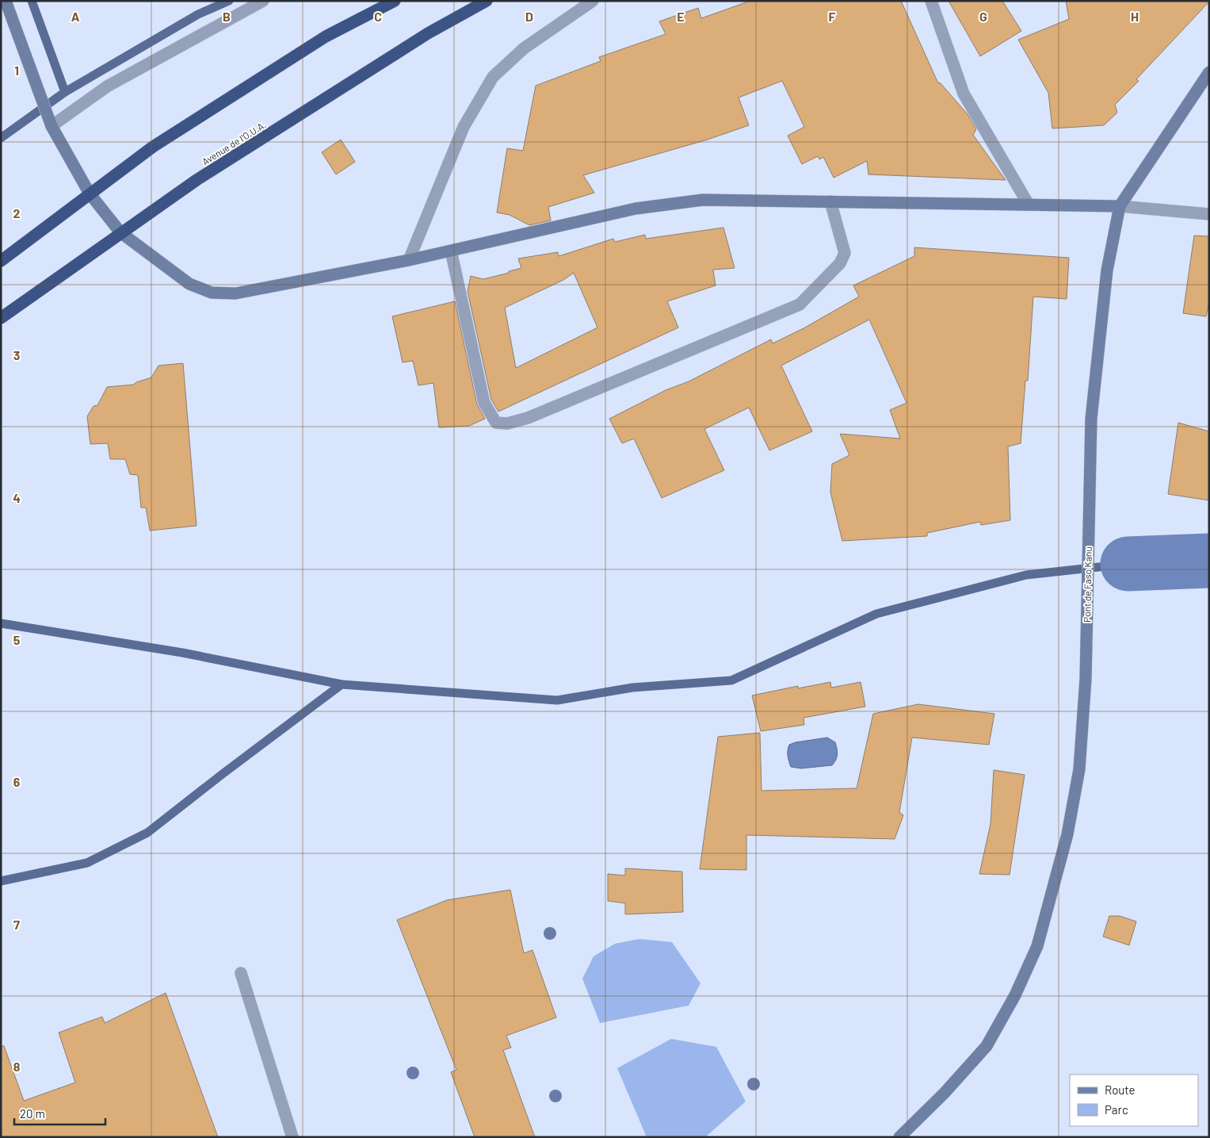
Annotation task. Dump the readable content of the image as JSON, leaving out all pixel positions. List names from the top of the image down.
{
  "streets": {
    "highway": ["Avenue de l'O.U.A."],
    "street": ["Pont de Faso Kanu"]
  },
  "legend": ["Route", "Parc"],
  "scale_bar": "20 m",
  "grid": {
    "columns": [
      "A",
      "B",
      "C",
      "D",
      "E",
      "F",
      "G",
      "H"
    ],
    "rows": [
      "1",
      "2",
      "3",
      "4",
      "5",
      "6",
      "7",
      "8"
    ]
  }
}
